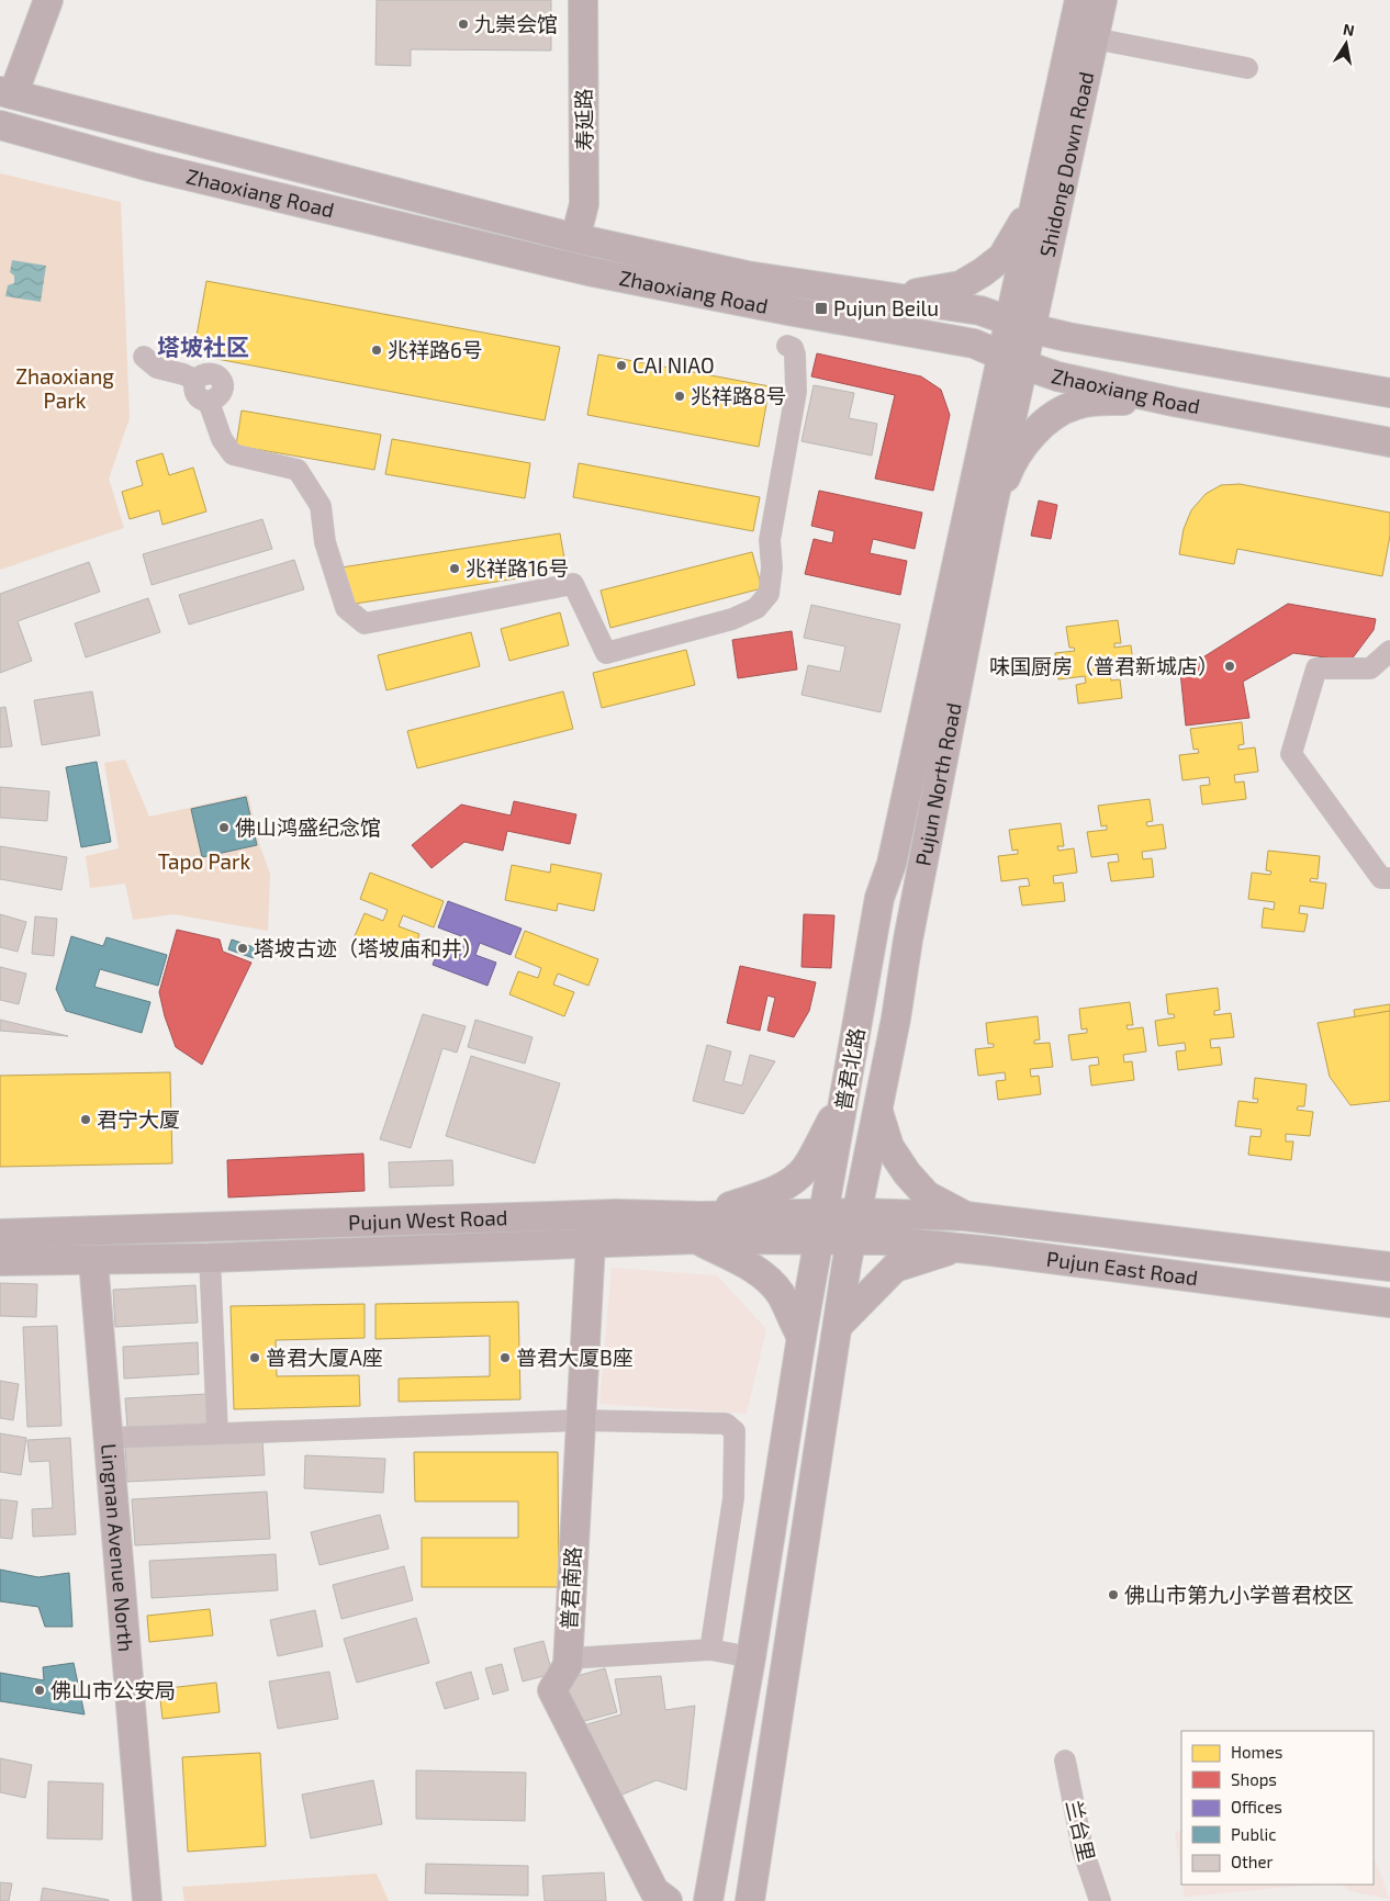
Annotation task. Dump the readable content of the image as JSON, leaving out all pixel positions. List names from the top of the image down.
{
  "streets": {
    "main road": [
      "寿延路",
      "Shidong Down Road",
      "Zhaoxiang Road",
      "Pujun North Road",
      "普君北路",
      "Pujun West Road",
      "Pujun East Road",
      "Lingnan Avenue North",
      "普君南路"
    ],
    "street": ["兰台里"]
  },
  "crossings": [
    ["寿延路", "Zhaoxiang Road"],
    ["Shidong Down Road", "Zhaoxiang Road"],
    ["Shidong Down Road", "Pujun North Road"],
    ["Zhaoxiang Road", "Pujun North Road"],
    ["Pujun North Road", "普君北路"],
    ["Pujun North Road", "Pujun West Road"],
    ["Pujun North Road", "Pujun East Road"],
    ["普君北路", "Pujun West Road"],
    ["Pujun West Road", "Pujun East Road"],
    ["Pujun West Road", "Lingnan Avenue North"],
    ["Pujun West Road", "普君南路"]
  ],
  "districts": ["塔坡社区"],
  "parks": ["Zhaoxiang Park", "Tapo Park"],
  "places": {
    "other": [
      "九崇会馆",
      "兆祥路6号",
      "CAI NIAO",
      "兆祥路8号",
      "兆祥路16号",
      "味国厨房（普君新城店）",
      "佛山鸿盛纪念馆",
      "塔坡古迹（塔坡庙和井）",
      "君宁大厦",
      "普君大厦A座",
      "普君大厦B座",
      "佛山市第九小学普君校区",
      "佛山市公安局"
    ],
    "transit": ["Pujun Beilu"]
  },
  "legend": [
    "Homes",
    "Shops",
    "Offices",
    "Public",
    "Other"
  ],
  "north": "top"
}
